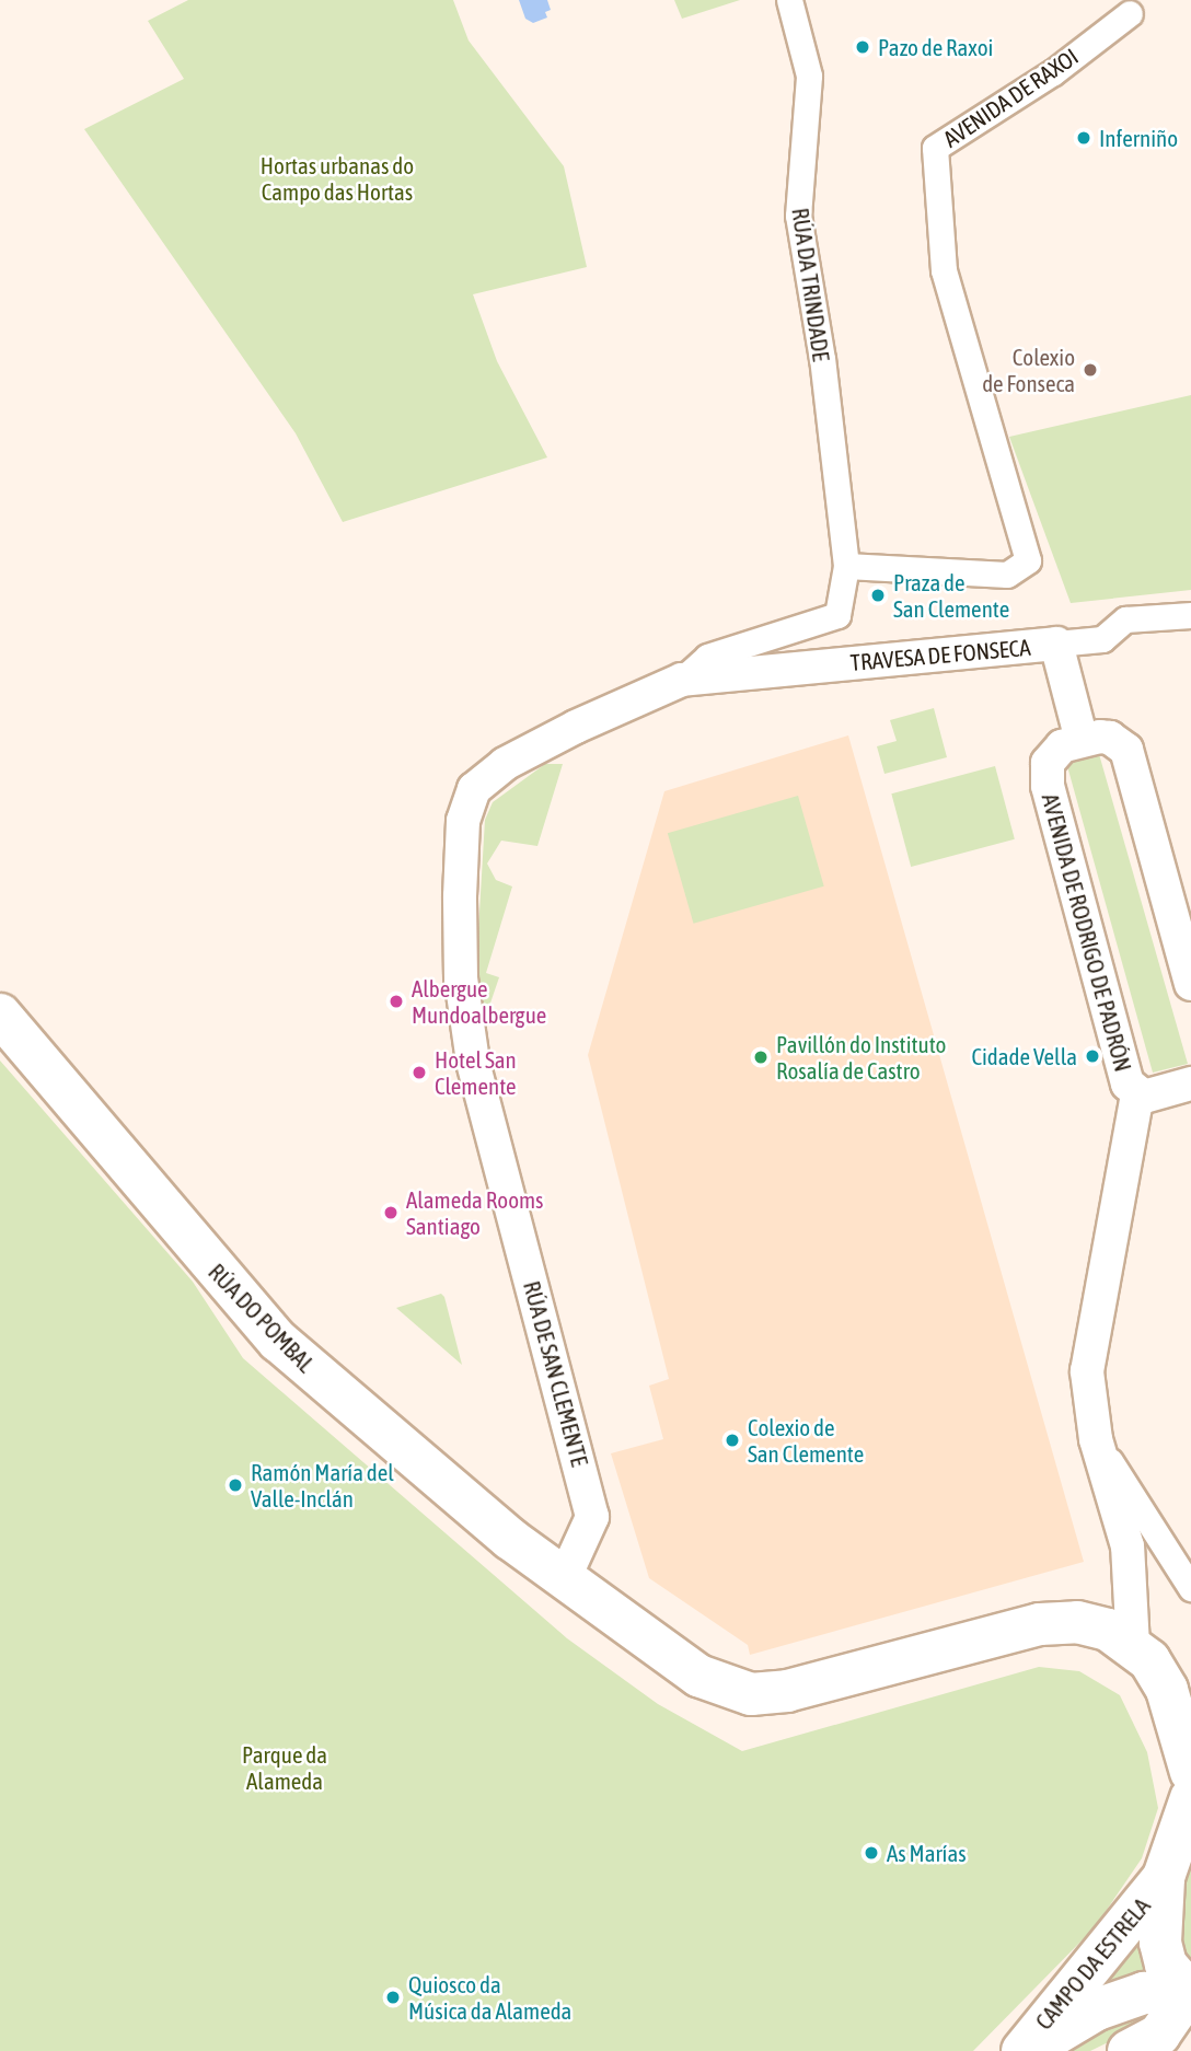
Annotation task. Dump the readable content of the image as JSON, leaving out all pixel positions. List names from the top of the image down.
{
  "streets": {
    "street": [
      "AVENIDA DE RAXOI",
      "RÚA DA TRINDADE",
      "TRAVESA DE FONSECA",
      "AVENIDA DE RODRIGO DE PADRÓN",
      "RÚA DO POMBAL",
      "RÚA DE SAN CLEMENTE",
      "CAMPO DA ESTRELA"
    ]
  },
  "crossings": [
    ["AVENIDA DE RAXOI", "RÚA DA TRINDADE"],
    ["TRAVESA DE FONSECA", "RÚA DE SAN CLEMENTE"],
    ["RÚA DO POMBAL", "RÚA DE SAN CLEMENTE"]
  ],
  "parks": ["Hortas urbanas do Campo das Hortas", "Parque da Alameda"],
  "places": [
    "Pazo de Raxoi",
    "Inferniño",
    "Colexio de Fonseca",
    "Praza de San Clemente",
    "Albergue Mundoalbergue",
    "Cidade Vella",
    "Pavillón do Instituto Rosalía de Castro",
    "Hotel San Clemente",
    "Alameda Rooms Santiago",
    "Colexio de San Clemente",
    "Ramón María del Valle-Inclán",
    "As Marías",
    "Quiosco da Música da Alameda"
  ]
}
